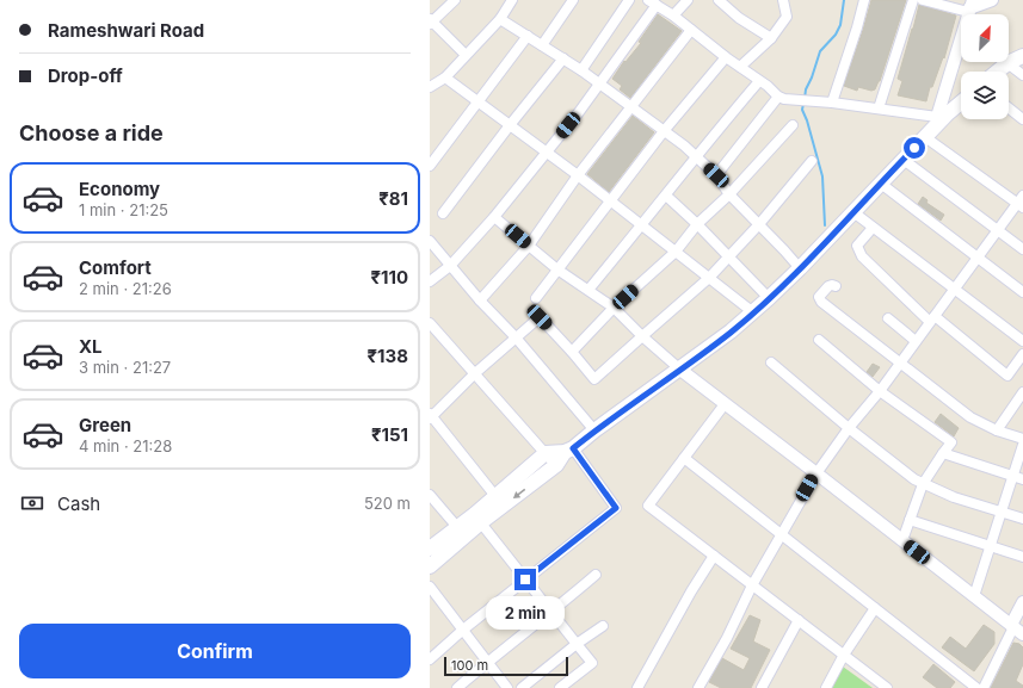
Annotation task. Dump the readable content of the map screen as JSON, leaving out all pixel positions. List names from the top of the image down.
{
  "scale_bar": "100 m",
  "north": "top right",
  "page": {
    "banner": ["Rameshwari Road", "Drop-off"],
    "heading": "Choose a ride",
    "list": [
      {
        "name": "Economy",
        "note": "1 min · 21:25",
        "value": "₹81"
      },
      {
        "name": "Comfort",
        "note": "2 min · 21:26",
        "value": "₹110"
      },
      {
        "name": "XL",
        "note": "3 min · 21:27",
        "value": "₹138"
      },
      {
        "name": "Green",
        "note": "4 min · 21:28",
        "value": "₹151"
      }
    ],
    "pay": ["Cash", "520 m"],
    "bubble": "2 min",
    "buttons": "Confirm",
    "scale": "100 m"
  }
}
